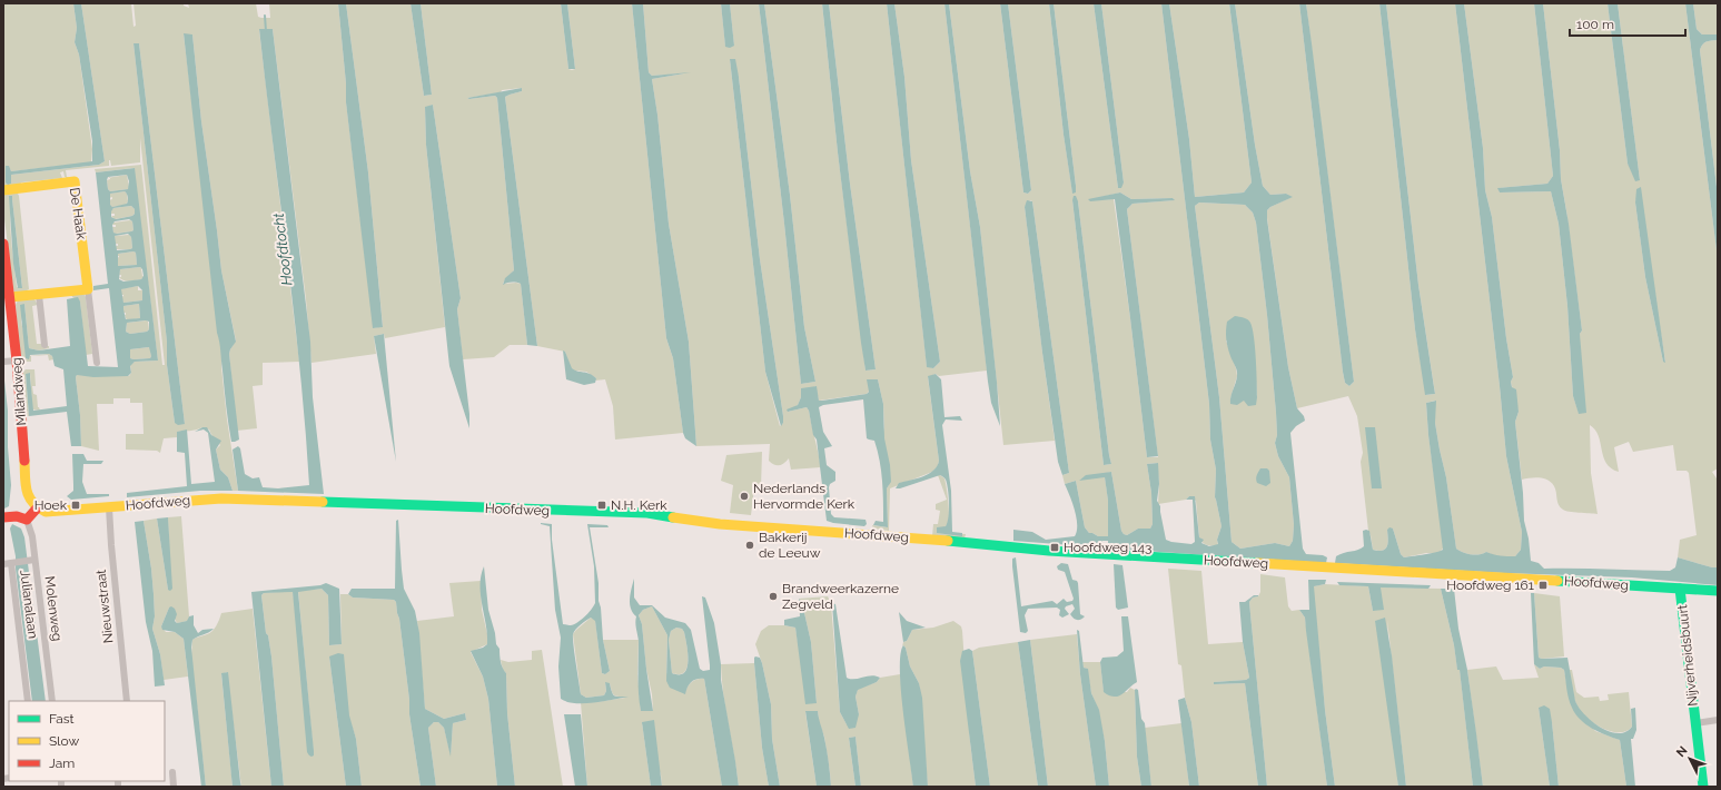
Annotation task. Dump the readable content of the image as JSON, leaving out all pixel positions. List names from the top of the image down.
{
  "streets": {
    "street": [
      "De Haak",
      "Milandweg",
      "Hoofdweg",
      "Julianalaan",
      "Nieuwstraat",
      "Molenweg",
      "Nijverheidsbuurt"
    ]
  },
  "crossings": [
    ["Milandweg", "Hoofdweg"],
    ["Hoofdweg", "Nieuwstraat"],
    ["Hoofdweg", "Nijverheidsbuurt"]
  ],
  "water": ["Hoofdtocht"],
  "places": {
    "other": ["Nederlands Hervormde Kerk", "Bakkerij de Leeuw", "Brandweerkazerne Zegveld"],
    "transit": [
      "Hoek",
      "N.H. Kerk",
      "Hoofdweg 143",
      "Hoofdweg 161"
    ]
  },
  "legend": ["Fast", "Slow", "Jam"],
  "scale_bar": "100 m",
  "north": "top left"
}
